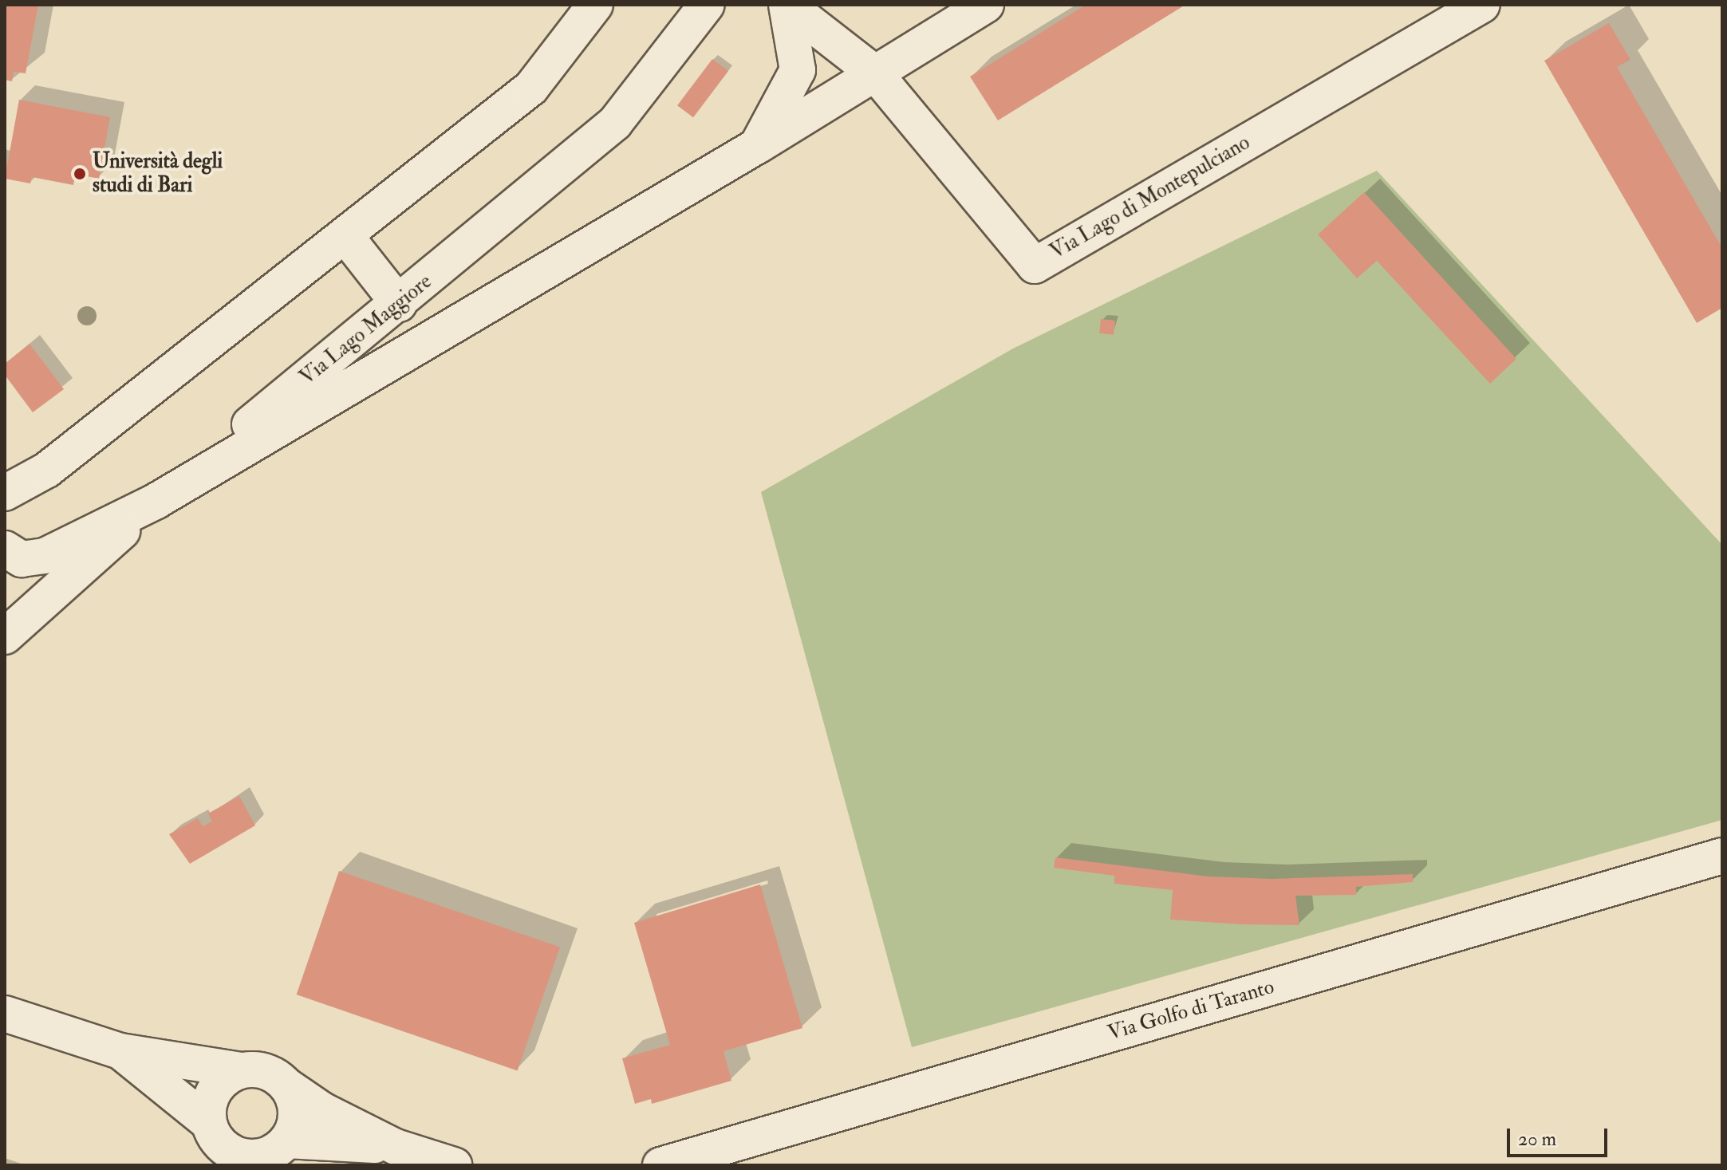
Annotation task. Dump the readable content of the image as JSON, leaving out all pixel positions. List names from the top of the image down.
{
  "streets": {
    "street": ["Via Lago di Montepulciano", "Via Lago Maggiore", "Via Golfo di Taranto"]
  },
  "places": ["Università degli studi di Bari"],
  "scale_bar": "20 m"
}
